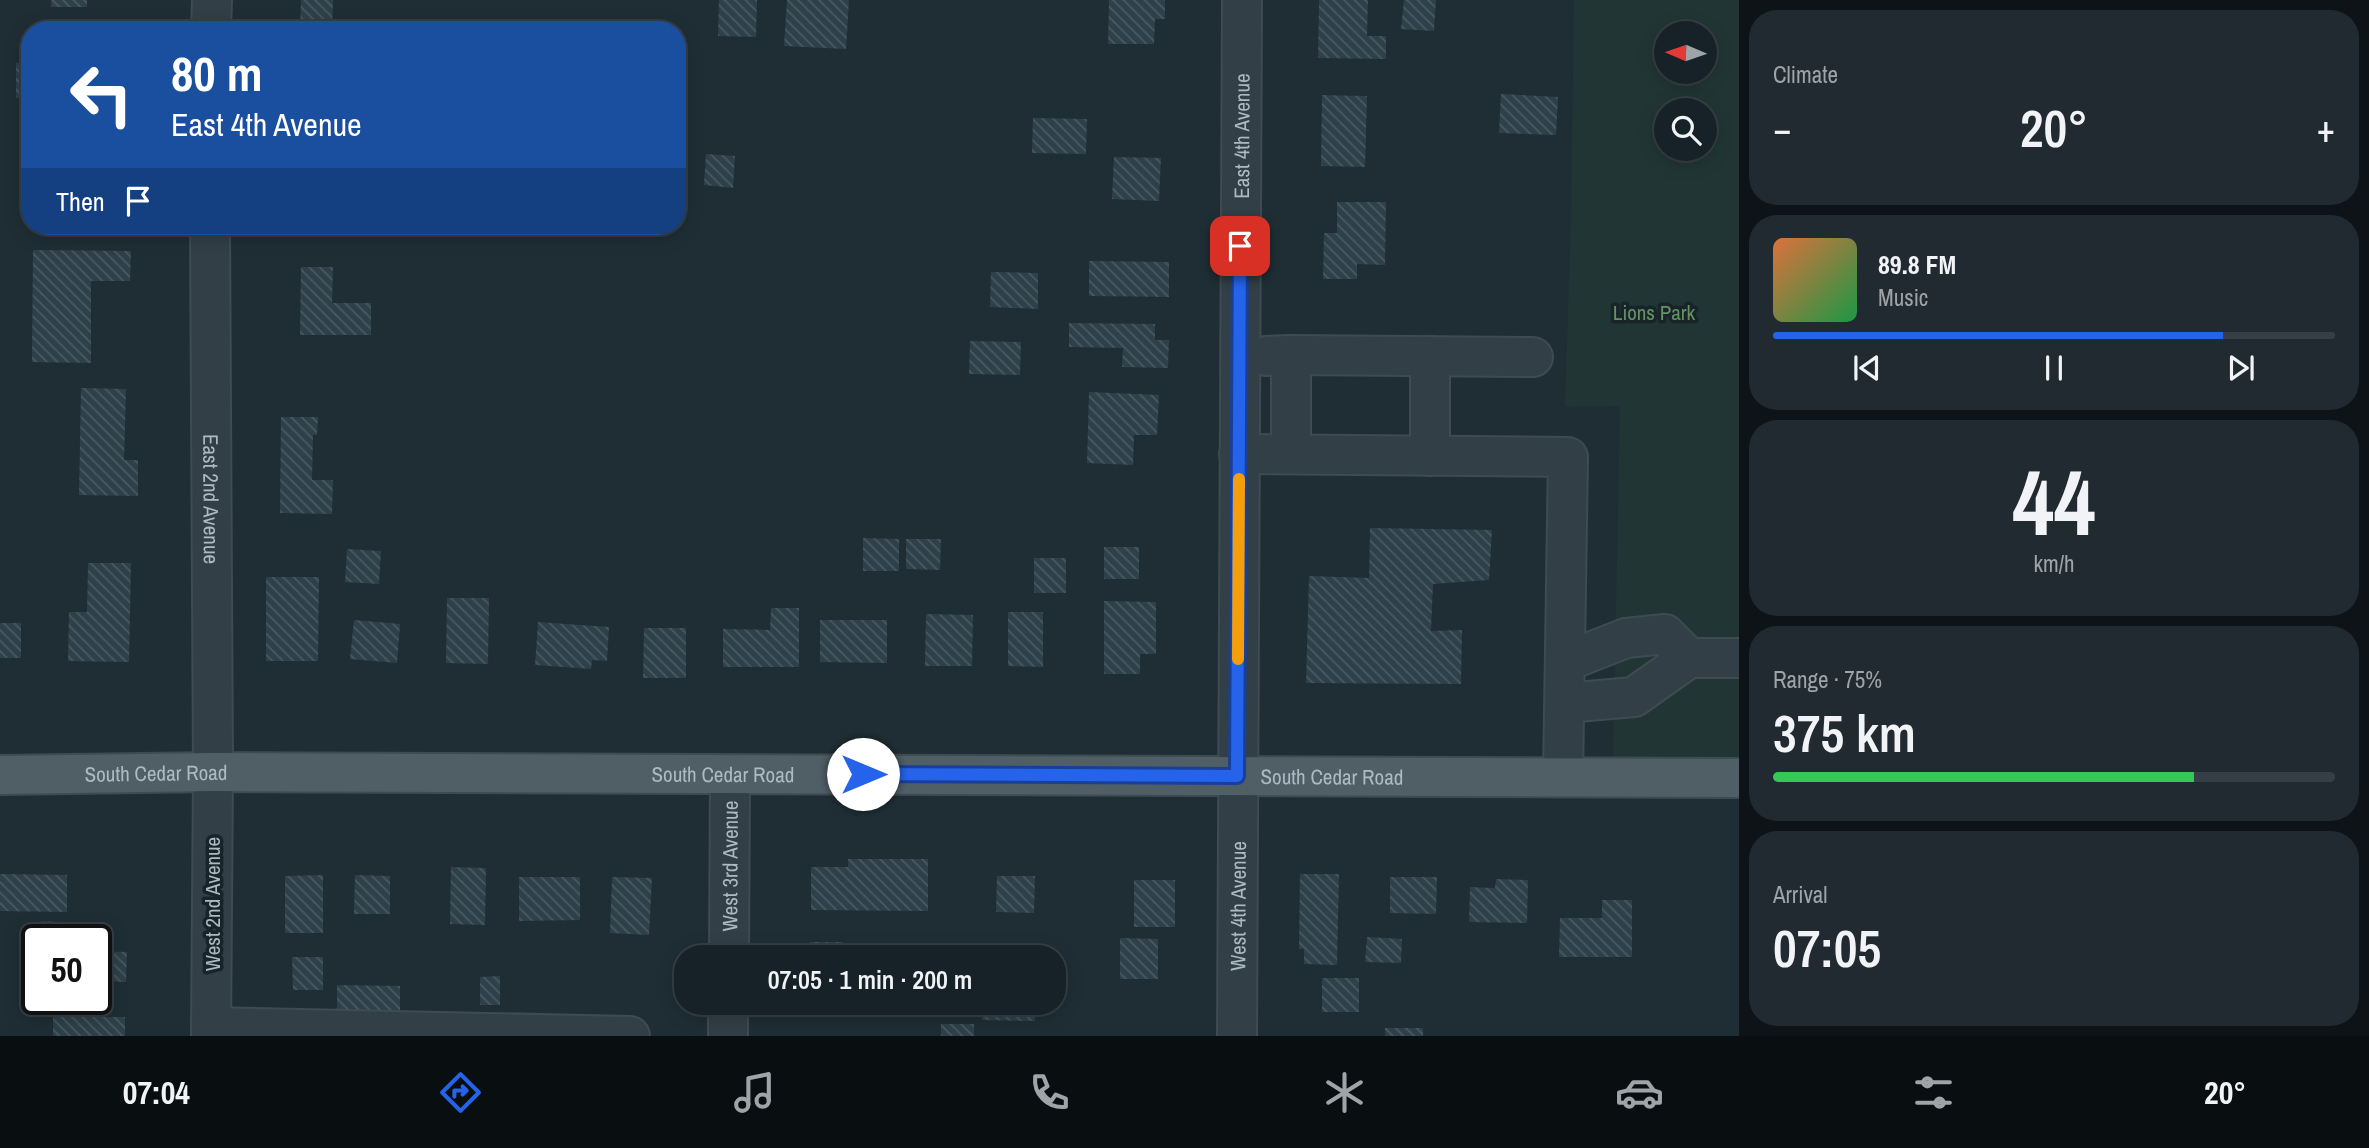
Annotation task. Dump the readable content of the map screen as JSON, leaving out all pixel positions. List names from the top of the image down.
{
  "streets": {
    "main road": ["South Cedar Road"],
    "street": [
      "East 4th Avenue",
      "East 2nd Avenue",
      "West 3rd Avenue",
      "West 2nd Avenue",
      "West 4th Avenue"
    ]
  },
  "crossings": [
    ["East 4th Avenue", "South Cedar Road"],
    ["East 4th Avenue", "West 4th Avenue"],
    ["East 2nd Avenue", "South Cedar Road"],
    ["East 2nd Avenue", "West 2nd Avenue"],
    ["South Cedar Road", "West 3rd Avenue"],
    ["South Cedar Road", "West 2nd Avenue"],
    ["South Cedar Road", "West 4th Avenue"]
  ],
  "parks": ["Lions Park"],
  "north": "left",
  "page": {
    "tile": [
      "Climate",
      ["44", "km/h"],
      ["Range · 75%", "375 km"],
      ["Arrival", "07:05"]
    ],
    "turn": ["80 m", "East 4th Avenue"],
    "heat": ["−", "20°", "+"],
    "then": "Then",
    "song": ["89.8 FM", "Music"],
    "limit": "50",
    "trip": "07:05 · 1 min · 200 m",
    "tabs": ["07:04", "20°"]
  }
}
